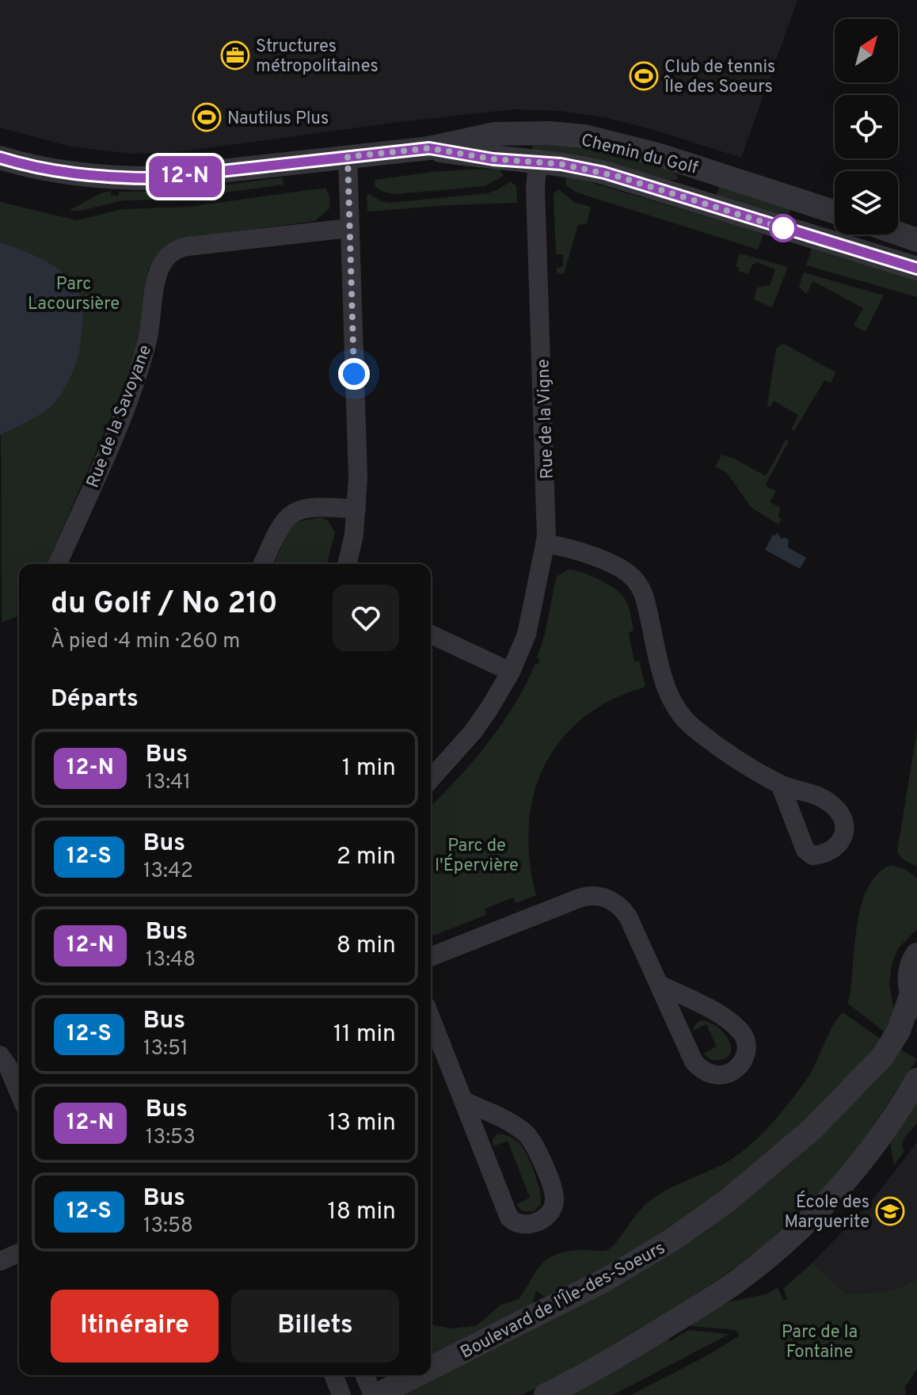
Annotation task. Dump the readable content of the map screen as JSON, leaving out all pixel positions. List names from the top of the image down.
{
  "streets": {
    "street": [
      "Chemin du Golf",
      "Rue de la Savoyane",
      "Rue de la Vigne",
      "Boulevard de l'Île-des-Soeurs"
    ]
  },
  "crossings": [
    ["Chemin du Golf", "Rue de la Vigne"]
  ],
  "parks": ["Parc Lacoursière", "Parc de l'Épervière", "Parc de la Fontaine"],
  "places": {
    "office": ["Structures métropolitaines"],
    "sports": ["Club de tennis Île des Soeurs", "Nautilus Plus"],
    "school or university": ["École des Marguerite"]
  },
  "lines": ["bus line 12-N"],
  "north": "top right",
  "page": {
    "on_map": "12-N",
    "heading": [
      ["du Golf / No 210", "À pied · 4 min · 260 m"],
      "Départs"
    ],
    "list": [
      {
        "mark": "12-N",
        "name": "Bus",
        "note": "13:41",
        "value": "1 min"
      },
      {
        "mark": "12-S",
        "name": "Bus",
        "note": "13:42",
        "value": "2 min"
      },
      {
        "mark": "12-N",
        "name": "Bus",
        "note": "13:48",
        "value": "8 min"
      },
      {
        "mark": "12-S",
        "name": "Bus",
        "note": "13:51",
        "value": "11 min"
      },
      {
        "mark": "12-N",
        "name": "Bus",
        "note": "13:53",
        "value": "13 min"
      },
      {
        "mark": "12-S",
        "name": "Bus",
        "note": "13:58",
        "value": "18 min"
      }
    ],
    "buttons": ["Itinéraire", "Billets"]
  }
}
